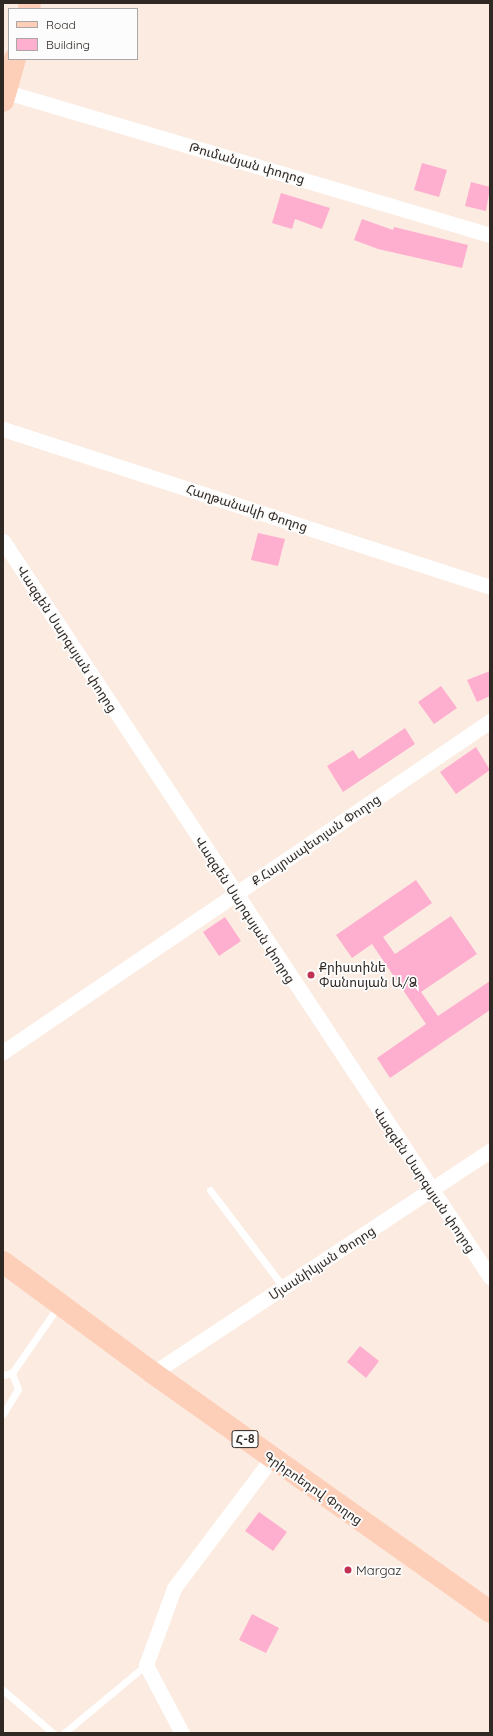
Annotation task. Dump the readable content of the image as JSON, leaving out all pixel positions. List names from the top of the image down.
{
  "streets": {
    "main road": ["Հ-8", "Գրիբոեդով Փողոց"],
    "street": [
      "Թումանյան փողոց",
      "Հաղթանակի Փողոց",
      "Վազգեն Սարգսյան փողոց",
      "Ք.Հայրապետյան Փողոց",
      "Մյասնիկյան Փողոց"
    ]
  },
  "crossings": [
    ["Վազգեն Սարգսյան փողոց", "Ք.Հայրապետյան Փողոց"],
    ["Վազգեն Սարգսյան փողոց", "Մյասնիկյան Փողոց"],
    ["Մյասնիկյան Փողոց", "Գրիբոեդով Փողոց"]
  ],
  "places": ["Քրիստինե Փանոսյան Ա/Ձ", "Margaz"],
  "legend": ["Road", "Building"]
}
